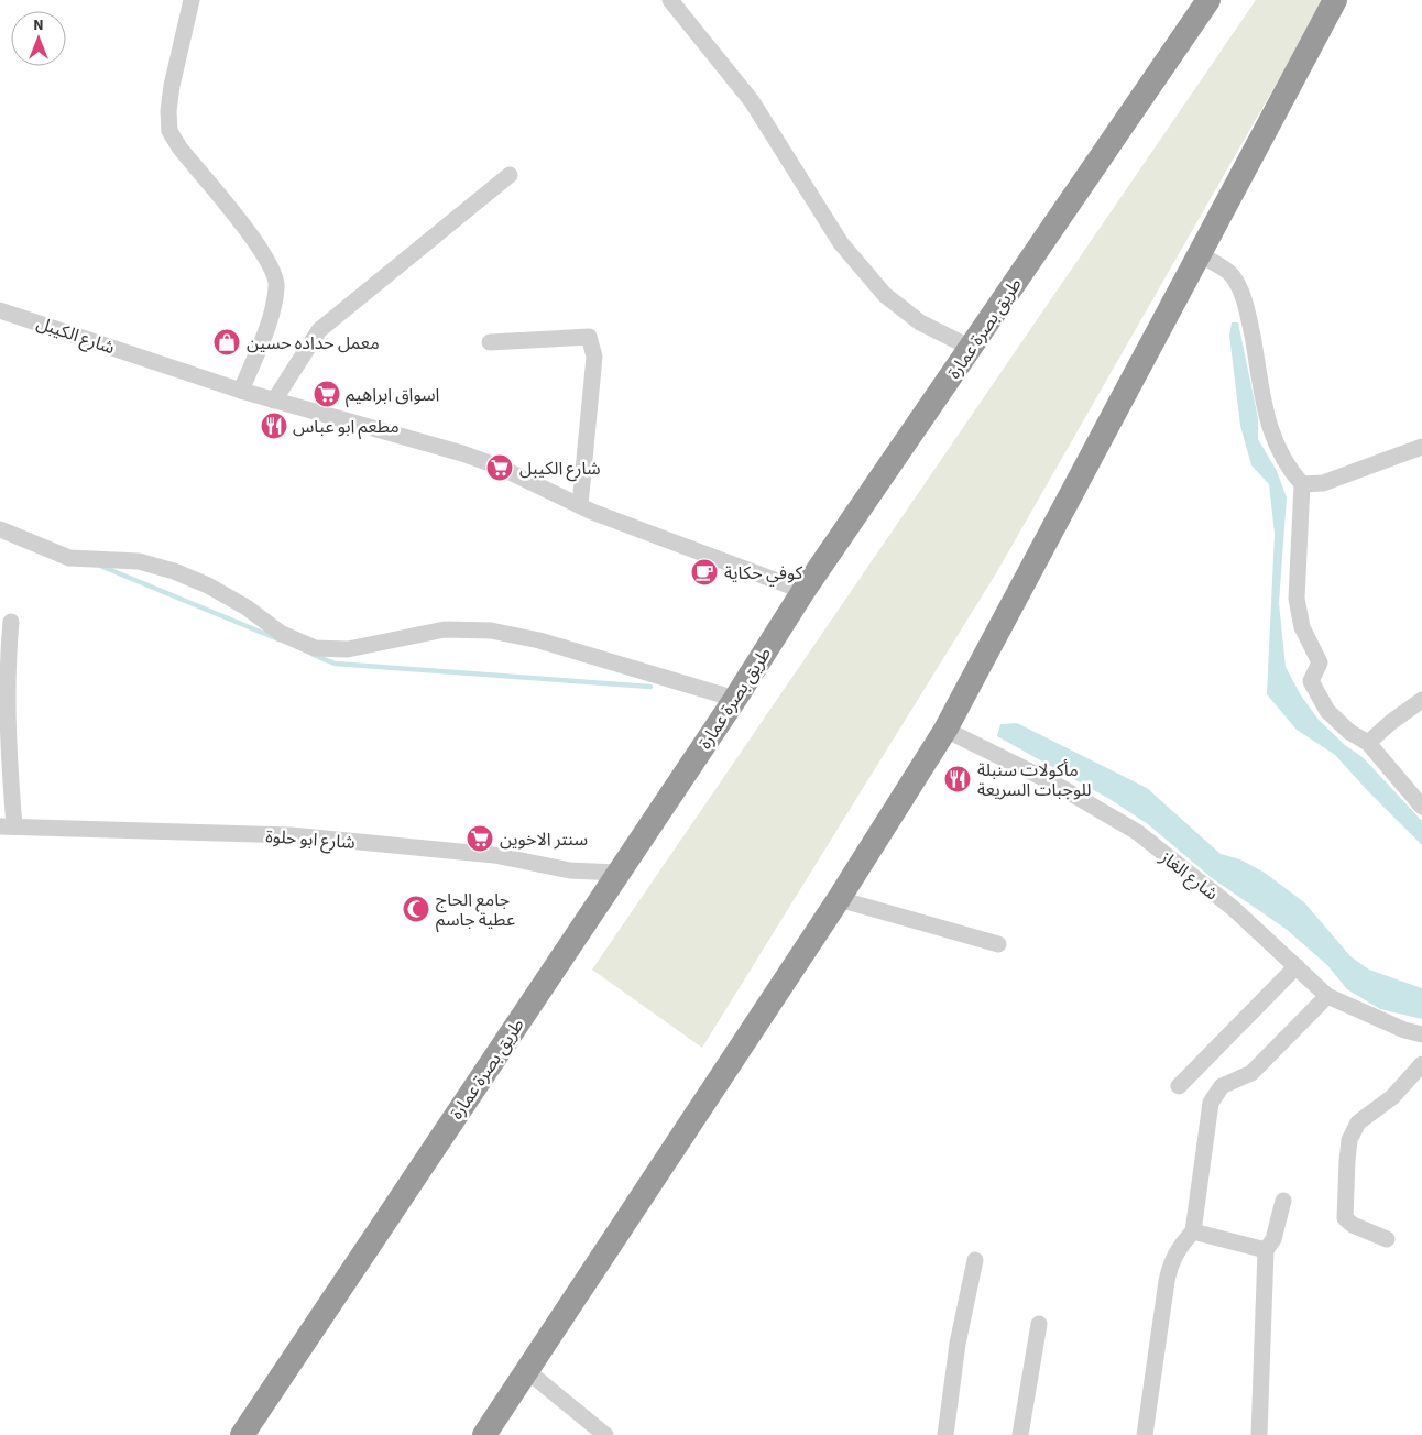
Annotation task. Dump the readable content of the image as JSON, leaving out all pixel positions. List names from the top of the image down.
{
  "streets": {
    "highway": ["طريق بصرة عمارة"],
    "street": ["شارع الكيبل", "شارع ابو حلوة", "شارع الغاز"]
  },
  "crossings": [
    ["طريق بصرة عمارة", "شارع الكيبل"],
    ["طريق بصرة عمارة", "شارع ابو حلوة"]
  ],
  "places": {
    "shop": ["معمل حداده حسين"],
    "supermarket": ["اسواق ابراهيم", "شارع الكيبل", "سنتر الاخوين"],
    "restaurant": ["مطعم ابو عباس", "مأكولات سنبلة للوجبات السريعة"],
    "cafe": ["كوفي حكاية"],
    "mosque": ["جامع الحاج عطية جاسم"]
  },
  "north": "top"
}
